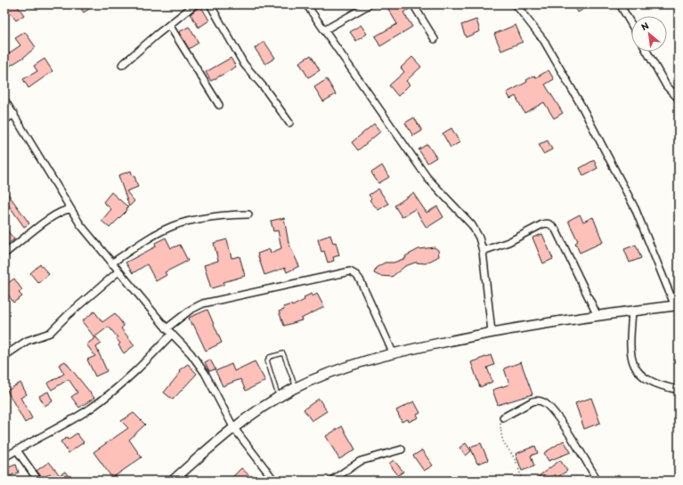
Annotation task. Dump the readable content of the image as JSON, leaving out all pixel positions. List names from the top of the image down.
{
  "north": "top left"
}
